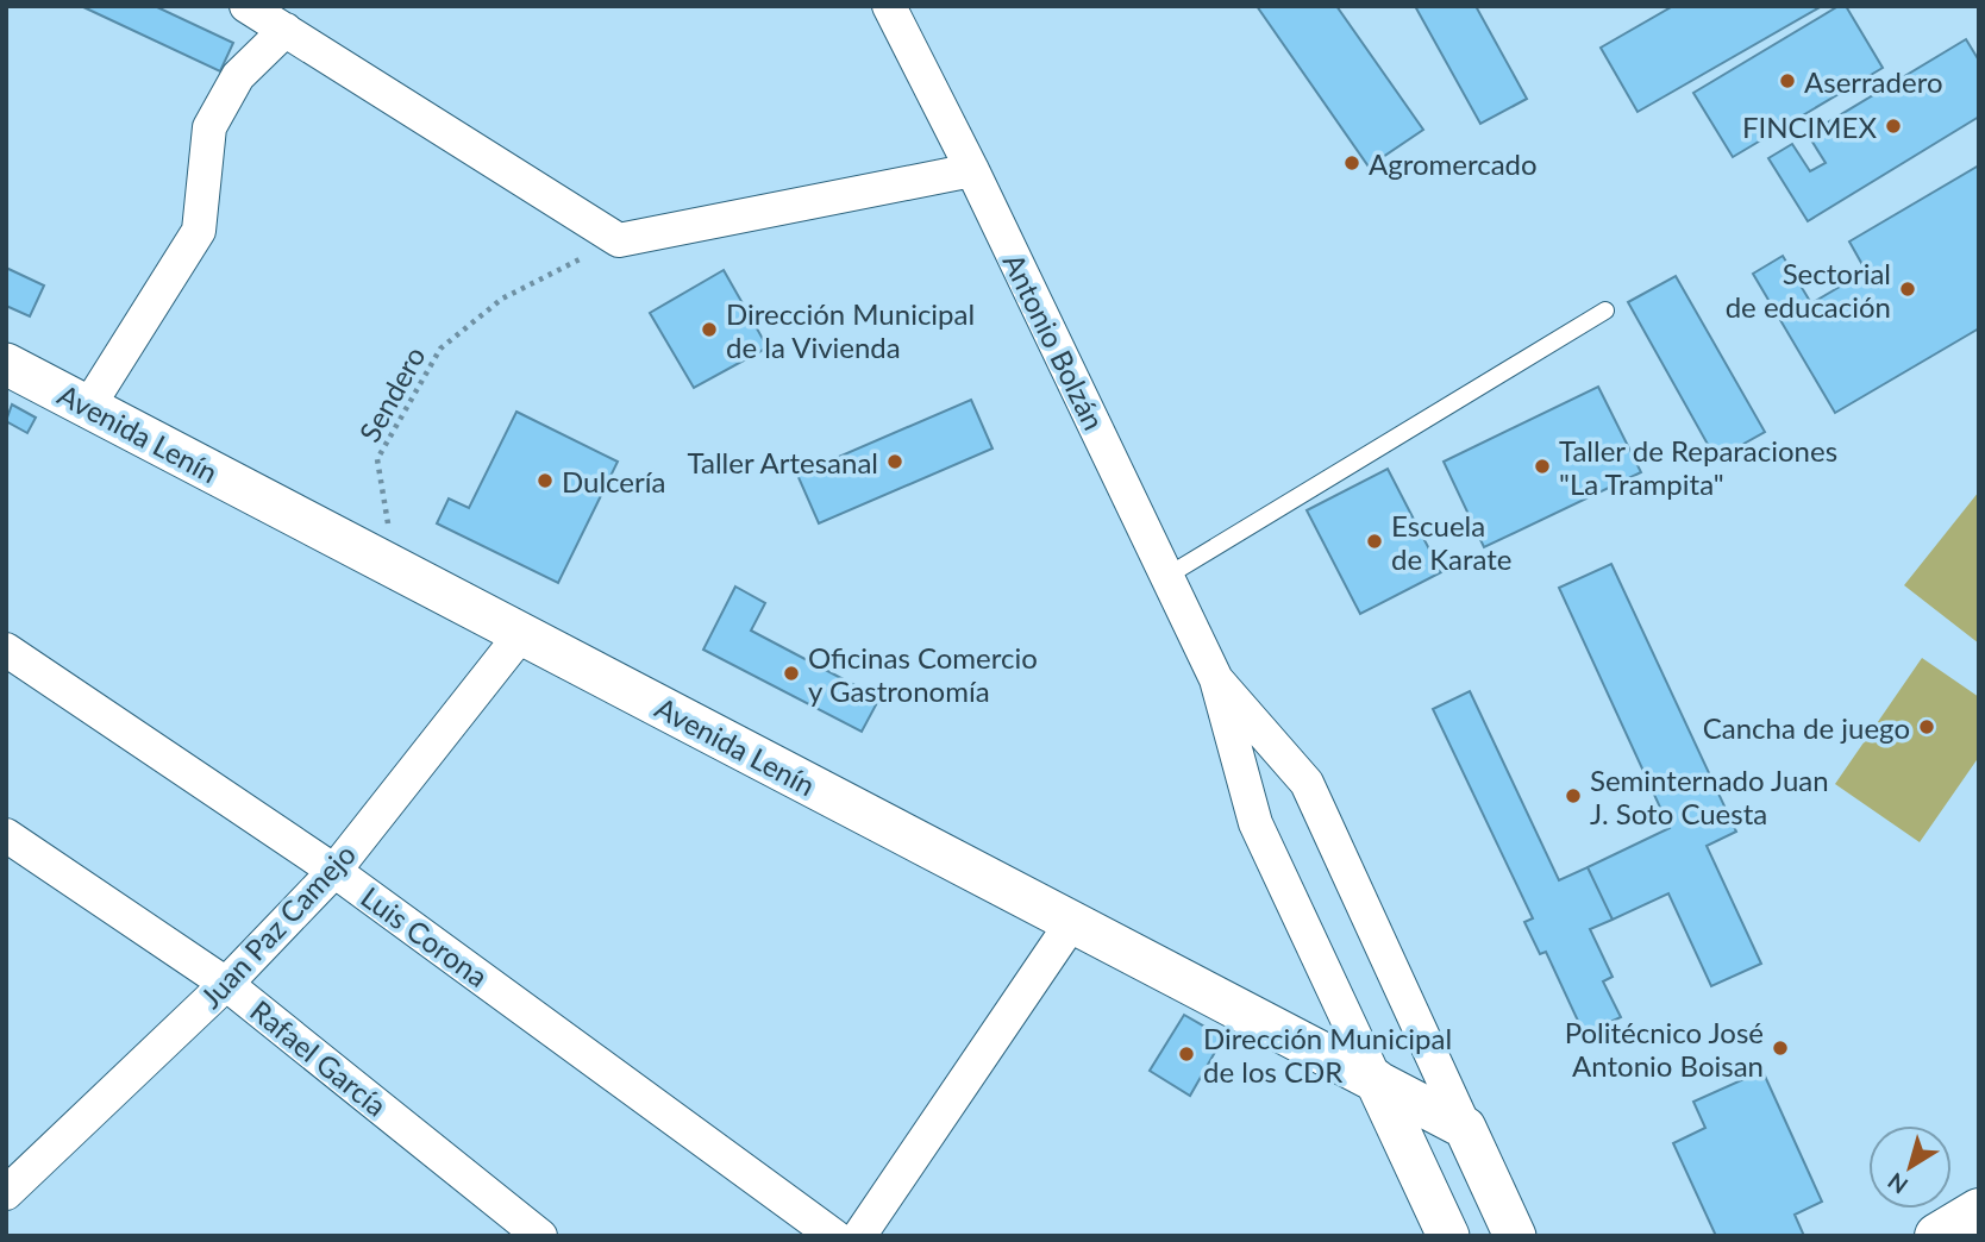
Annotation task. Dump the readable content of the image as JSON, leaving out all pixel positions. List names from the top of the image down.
{
  "streets": {
    "street": [
      "Antonio Bolzán",
      "Avenida Lenín",
      "Juan Paz Camejo",
      "Luis Corona",
      "Rafael García"
    ],
    "path": ["Sendero"]
  },
  "crossings": [
    ["Antonio Bolzán", "Avenida Lenín"],
    ["Sendero", "Avenida Lenín"],
    ["Avenida Lenín", "Juan Paz Camejo"],
    ["Juan Paz Camejo", "Luis Corona"],
    ["Juan Paz Camejo", "Rafael García"]
  ],
  "places": [
    "Aserradero",
    "FINCIMEX",
    "Agromercado",
    "Sectorial de educación",
    "Dirección Municipal de la Vivienda",
    "Taller Artesanal",
    "Taller de Reparaciones \"La Trampita\"",
    "Dulcería",
    "Escuela de Karate",
    "Oficinas Comercio y Gastronomía",
    "Cancha de juego",
    "Seminternado Juan J. Soto Cuesta",
    "Politécnico José Antonio Boisan",
    "Dirección Municipal de los CDR"
  ],
  "north": "bottom left"
}
